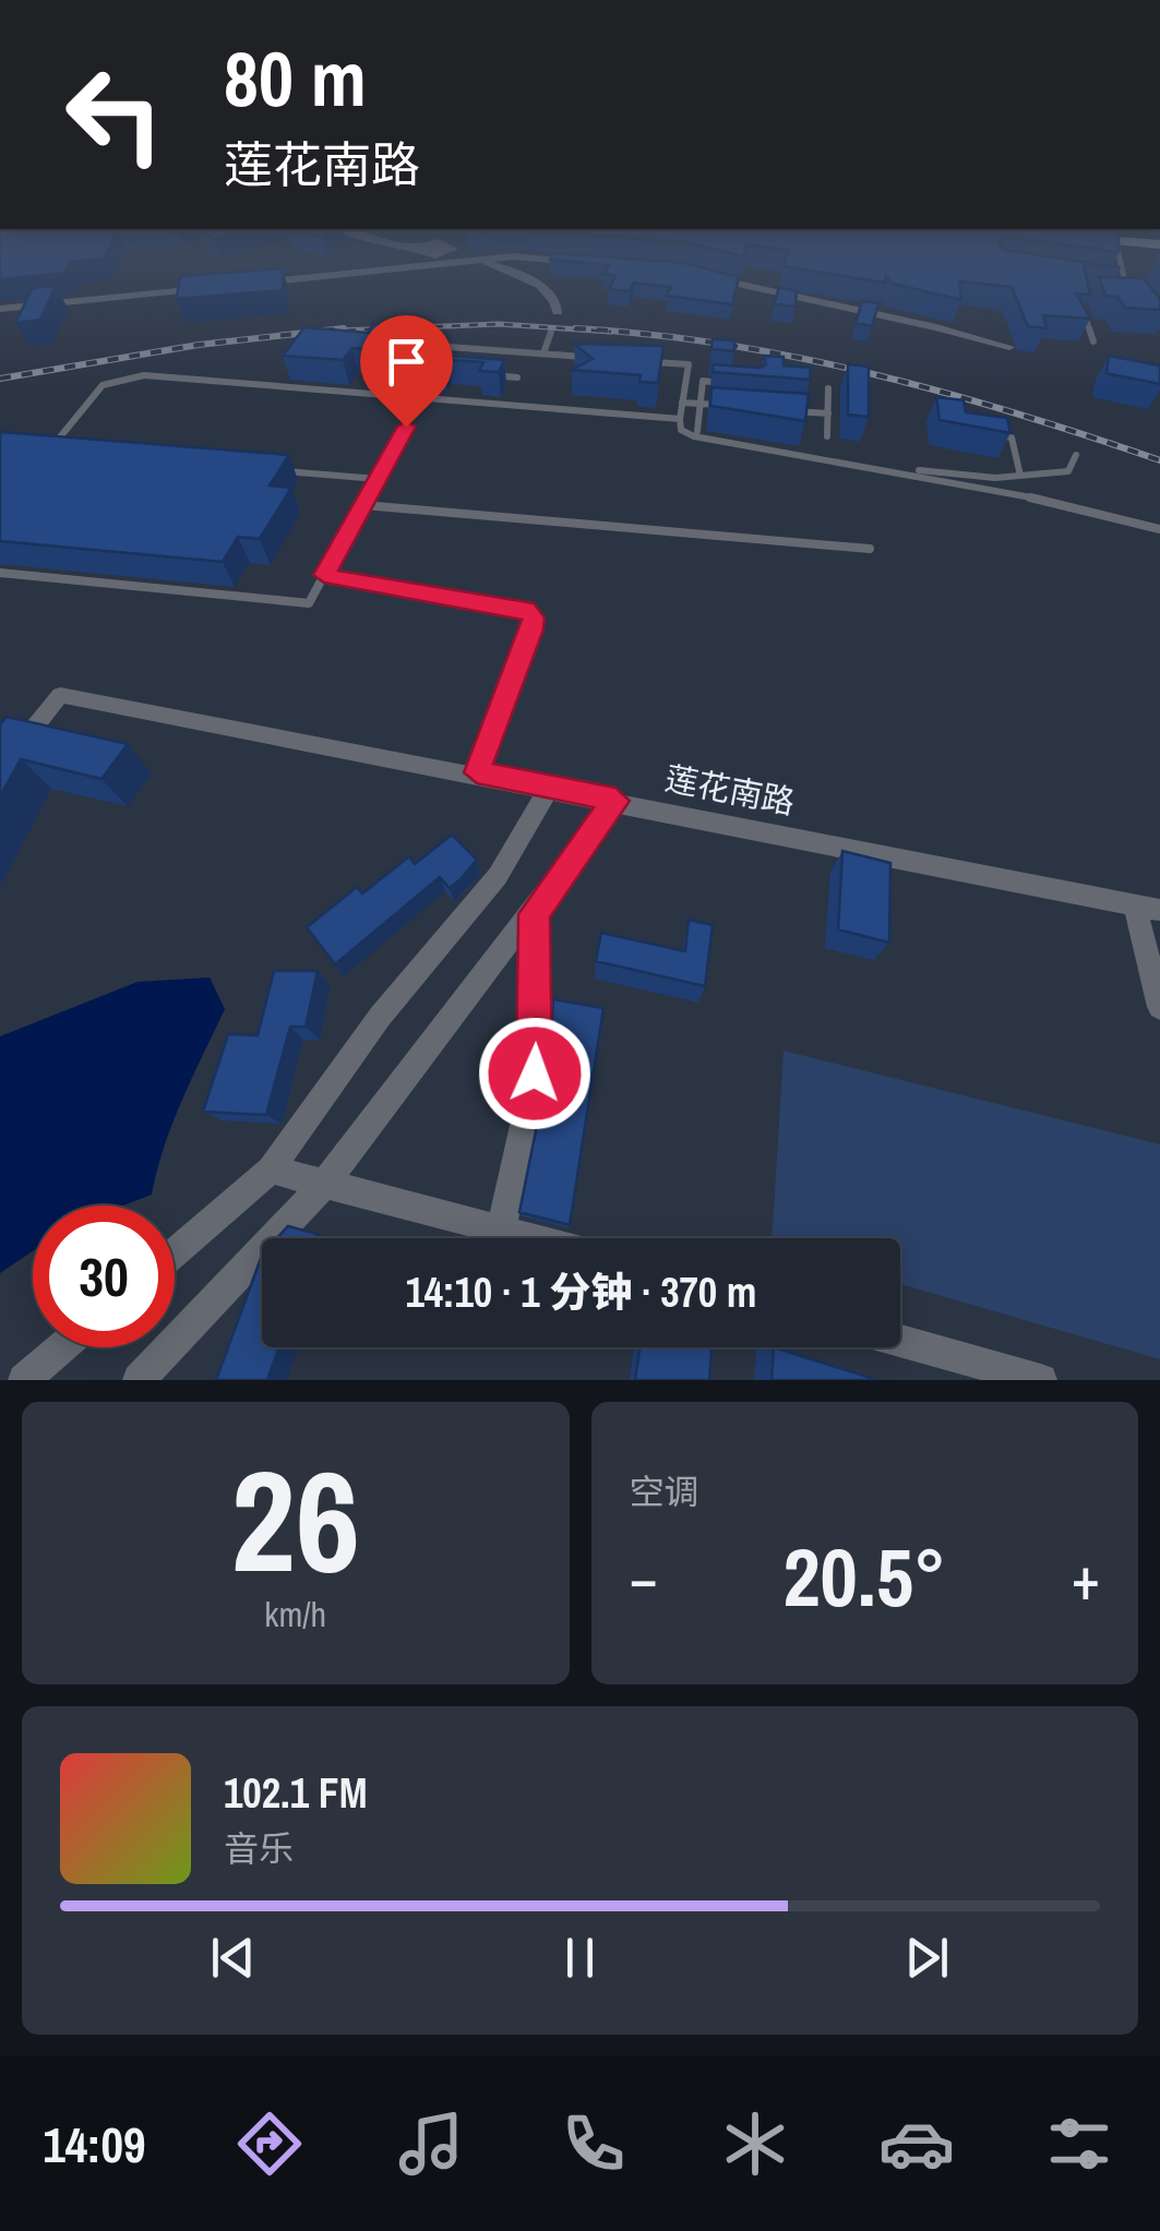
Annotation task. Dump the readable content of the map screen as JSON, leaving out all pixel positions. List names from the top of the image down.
{
  "streets": {
    "street": ["莲花南路"]
  },
  "page": {
    "turn": ["80 m", "莲花南路"],
    "limit": "30",
    "trip": "14:10 · 1 分钟 · 370 m",
    "tile": [
      ["26", "km/h"],
      "空调"
    ],
    "heat": ["−", "20.5°", "+"],
    "song": ["102.1 FM", "音乐"],
    "tabs": "14:09"
  }
}
